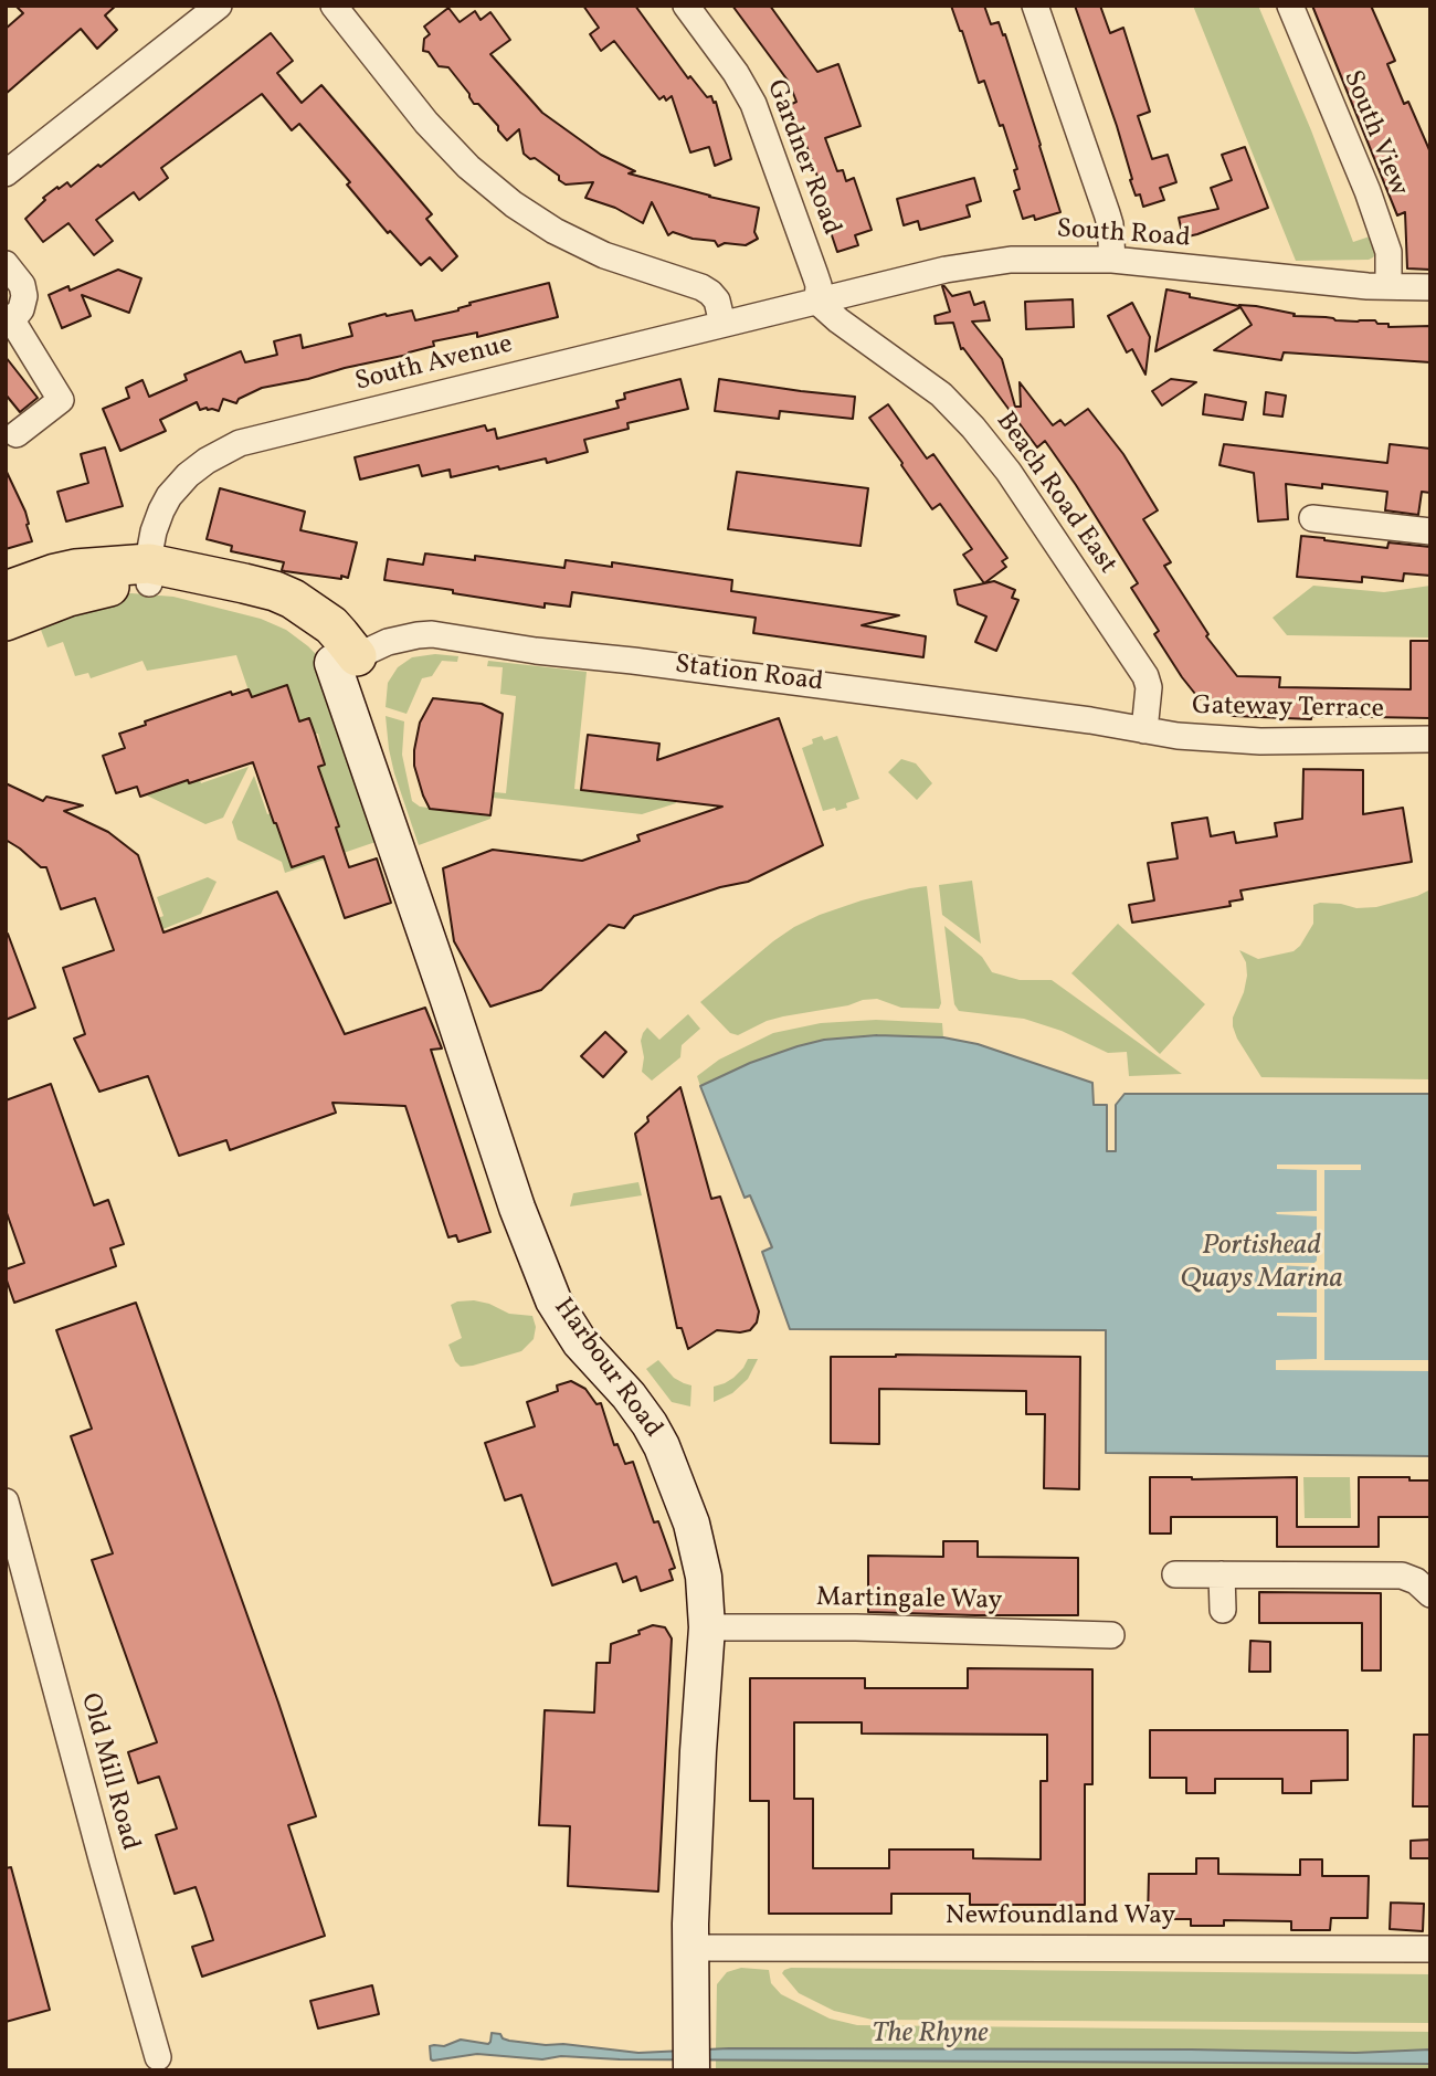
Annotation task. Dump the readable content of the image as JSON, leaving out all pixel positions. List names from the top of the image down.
{
  "streets": {
    "street": [
      "South View",
      "Gardner Road",
      "South Road",
      "South Avenue",
      "Beach Road East",
      "Station Road",
      "Gateway Terrace",
      "Harbour Road",
      "Martingale Way",
      "Old Mill Road",
      "Newfoundland Way"
    ]
  },
  "crossings": [
    ["South View", "South Road"],
    ["Gardner Road", "South Road"],
    ["Gardner Road", "South Avenue"],
    ["Gardner Road", "Beach Road East"],
    ["South Road", "South Avenue"],
    ["South Road", "Beach Road East"],
    ["South Avenue", "Beach Road East"],
    ["Beach Road East", "Station Road"],
    ["Beach Road East", "Gateway Terrace"],
    ["Station Road", "Gateway Terrace"],
    ["Station Road", "Harbour Road"],
    ["Harbour Road", "Martingale Way"],
    ["Harbour Road", "Newfoundland Way"]
  ],
  "water": ["Portishead Quays Marina", "The Rhyne"]
}
